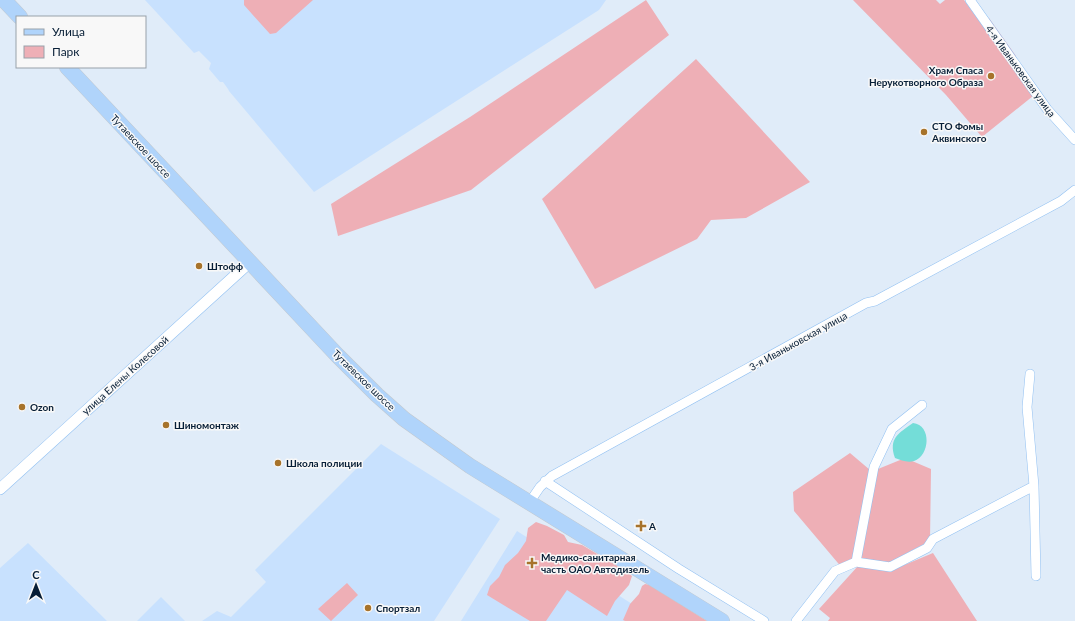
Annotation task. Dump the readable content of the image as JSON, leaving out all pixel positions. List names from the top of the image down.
{
  "streets": {
    "main road": ["Тутаевское шоссе"],
    "street": ["4-я Иваньковская улица", "3-я Иваньковская улица", "улица Елены Колесовой"]
  },
  "crossings": [
    ["Тутаевское шоссе", "3-я Иваньковская улица"],
    ["Тутаевское шоссе", "улица Елены Колесовой"]
  ],
  "places": {
    "other": [
      "Храм Спаса Нерукотворного Образа",
      "СТО Фомы Аквинского",
      "Штофф",
      "Ozon",
      "Шиномонтаж",
      "Школа полиции",
      "Спортзал"
    ],
    "health": ["А", "Медико-санитарная часть ОАО Автодизель"]
  },
  "legend": ["Улица", "Парк"],
  "north": "top"
}
